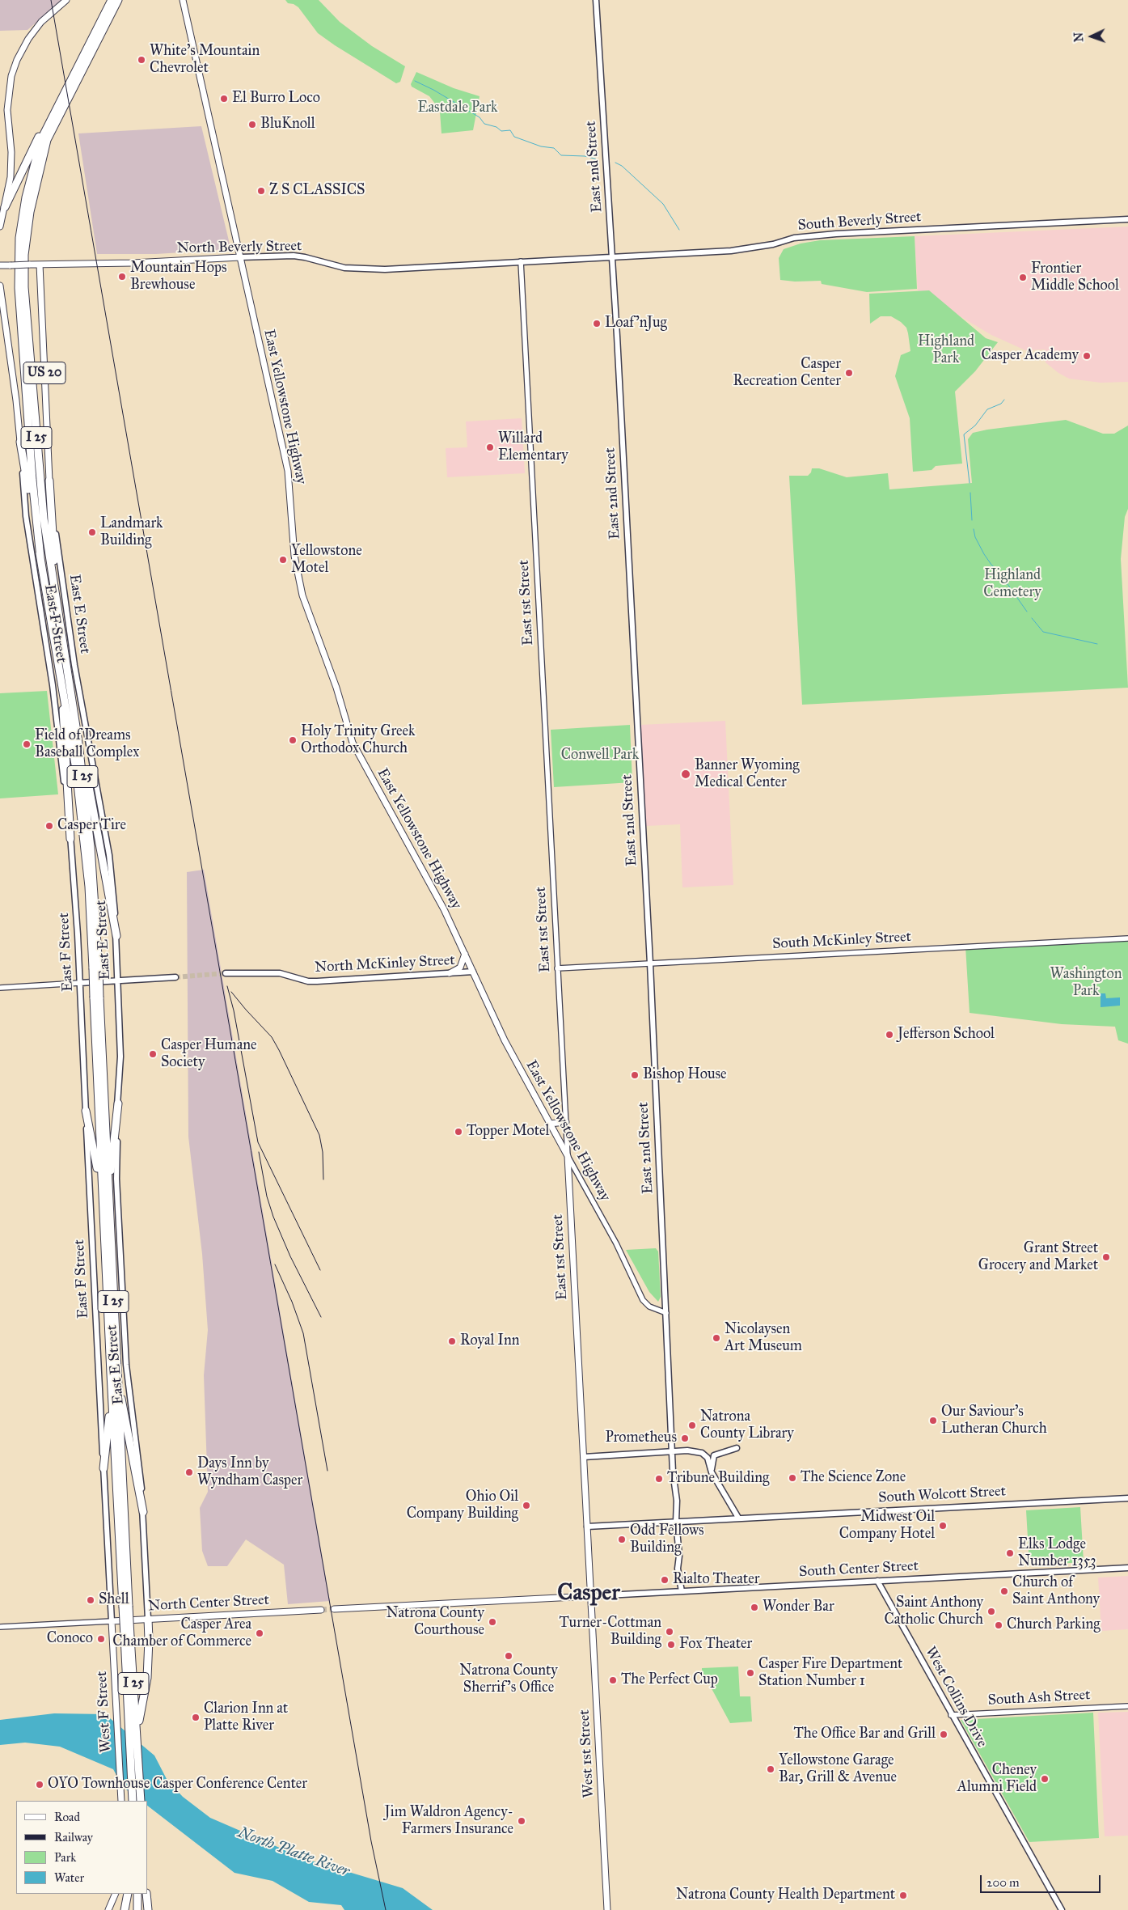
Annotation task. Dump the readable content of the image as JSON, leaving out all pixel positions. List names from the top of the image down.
{
  "streets": {
    "highway": ["US 20", "I 25"],
    "main road": [
      "East 2nd Street",
      "South Beverly Street",
      "North Beverly Street",
      "East Yellowstone Highway",
      "East 1st Street",
      "East E Street",
      "East F Street",
      "North McKinley Street",
      "South Wolcott Street",
      "South Center Street",
      "North Center Street",
      "West Collins Drive",
      "West F Street",
      "West 1st Street"
    ],
    "street": ["South McKinley Street", "South Ash Street"]
  },
  "crossings": [
    ["East 2nd Street", "South Beverly Street"],
    ["East 2nd Street", "East Yellowstone Highway"],
    ["East 2nd Street", "South McKinley Street"],
    ["East 2nd Street", "South Wolcott Street"],
    ["East 2nd Street", "South Center Street"],
    ["South Beverly Street", "North Beverly Street"],
    ["South Beverly Street", "East 1st Street"],
    ["North Beverly Street", "East Yellowstone Highway"],
    ["North Beverly Street", "East 1st Street"],
    ["North Beverly Street", "East E Street"],
    ["US 20", "I 25"],
    ["US 20", "East E Street"],
    ["US 20", "East F Street"],
    ["East Yellowstone Highway", "East 1st Street"],
    ["East Yellowstone Highway", "North McKinley Street"],
    ["East 1st Street", "South McKinley Street"],
    ["East 1st Street", "South Wolcott Street"],
    ["East 1st Street", "South Center Street"],
    ["East 1st Street", "West 1st Street"],
    ["East E Street", "North Center Street"],
    ["East F Street", "North Center Street"],
    ["East F Street", "West F Street"],
    ["South Center Street", "West Collins Drive"],
    ["South Center Street", "West 1st Street"],
    ["North Center Street", "West F Street"],
    ["West Collins Drive", "South Ash Street"]
  ],
  "districts": ["Casper"],
  "water": ["North Platte River"],
  "parks": [
    "Eastdale Park",
    "Highland Park",
    "Highland Cemetery",
    "Conwell Park",
    "Washington Park"
  ],
  "places": [
    "White's Mountain Chevrolet",
    "El Burro Loco",
    "BluKnoll",
    "Z S CLASSICS",
    "Mountain Hops Brewhouse",
    "Frontier Middle School",
    "Loaf'nJug",
    "Casper Academy",
    "Casper Recreation Center",
    "Willard Elementary",
    "Landmark Building",
    "Yellowstone Motel",
    "Holy Trinity Greek Orthodox Church",
    "Field of Dreams Baseball Complex",
    "Banner Wyoming Medical Center",
    "Casper Tire",
    "Jefferson School",
    "Casper Humane Society",
    "Bishop House",
    "Topper Motel",
    "Grant Street Grocery and Market",
    "Nicolaysen Art Museum",
    "Royal Inn",
    "Our Saviour's Lutheran Church",
    "Natrona County Library",
    "Prometheus",
    "Days Inn by Wyndham Casper",
    "The Science Zone",
    "Tribune Building",
    "Ohio Oil Company Building",
    "Midwest Oil Company Hotel",
    "Odd Fellows Building",
    "Elks Lodge Number 1353",
    "Rialto Theater",
    "Church of Saint Anthony",
    "Shell",
    "Wonder Bar",
    "Saint Anthony Catholic Church",
    "Natrona County Courthouse",
    "Church Parking",
    "Turner-Cottman Building",
    "Casper Area Chamber of Commerce",
    "Conoco",
    "Fox Theater",
    "Natrona County Sherrif's Office",
    "Casper Fire Department Station Number 1",
    "The Perfect Cup",
    "Clarion Inn at Platte River",
    "The Office Bar and Grill",
    "Yellowstone Garage Bar, Grill & Avenue",
    "Cheney Alumni Field",
    "OYO Townhouse Casper Conference Center",
    "Jim Waldron Agency- Farmers Insurance",
    "Natrona County Health Department"
  ],
  "legend": [
    "Road",
    "Railway",
    "Park",
    "Water"
  ],
  "scale_bar": "200 m",
  "north": "left"
}
